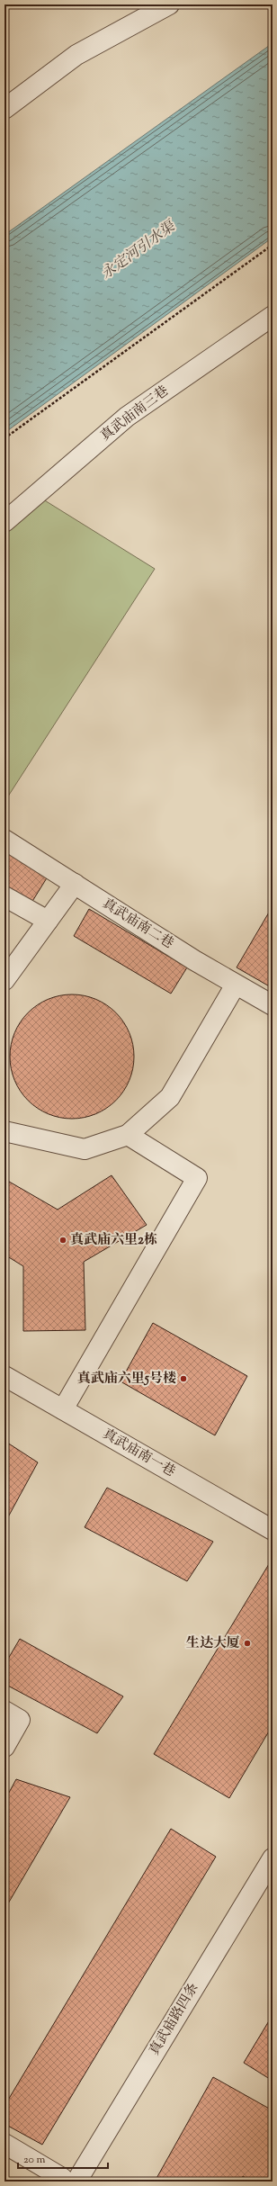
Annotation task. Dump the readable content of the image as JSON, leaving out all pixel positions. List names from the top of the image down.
{
  "streets": {
    "street": [
      "真武庙南三巷",
      "真武庙南二巷",
      "真武庙南一巷",
      "真武庙路四条"
    ]
  },
  "water": ["永定河引水渠"],
  "places": ["真武庙六里2栋", "真武庙六里5号楼", "生达大厦"],
  "scale_bar": "20 m"
}
